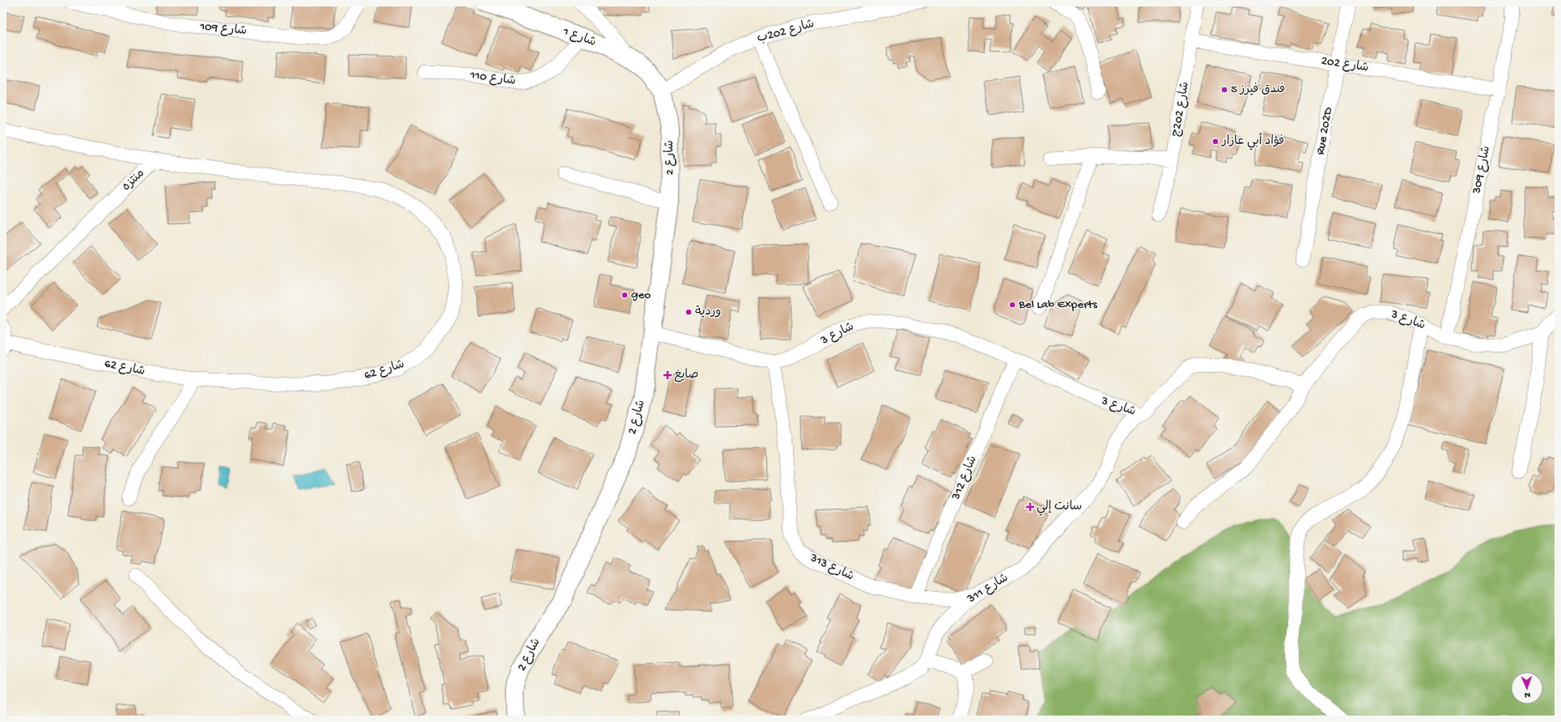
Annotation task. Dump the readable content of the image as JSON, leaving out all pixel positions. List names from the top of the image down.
{
  "streets": {
    "street": [
      "شارع 109",
      "شارع 202ب",
      "شارع 1",
      "شارع 202",
      "شارع 110",
      "شارع 202ج",
      "Rue 202D",
      "شارع 2",
      "شارع 309",
      "منتزه",
      "شارع 3",
      "شارع 62",
      "شارع 312",
      "شارع 313",
      "شارع 311"
    ]
  },
  "crossings": [
    ["شارع 202ب", "شارع 1"],
    ["شارع 202ب", "شارع 2"],
    ["شارع 1", "شارع 110"],
    ["شارع 1", "شارع 2"],
    ["شارع 202", "شارع 202ج"],
    ["شارع 202", "Rue 202D"],
    ["شارع 202", "شارع 309"],
    ["شارع 309", "شارع 3"],
    ["منتزه", "شارع 62"],
    ["شارع 3", "شارع 312"],
    ["شارع 3", "شارع 313"],
    ["شارع 3", "شارع 311"],
    ["شارع 312", "شارع 313"],
    ["شارع 313", "شارع 311"]
  ],
  "places": {
    "other": [
      "فندق فيرز 5",
      "فؤاد أبي عازار",
      "geo",
      "Bel Lab Experts",
      "وردية"
    ],
    "health": ["صايغ", "سانت إلي"]
  },
  "north": "bottom"
}
